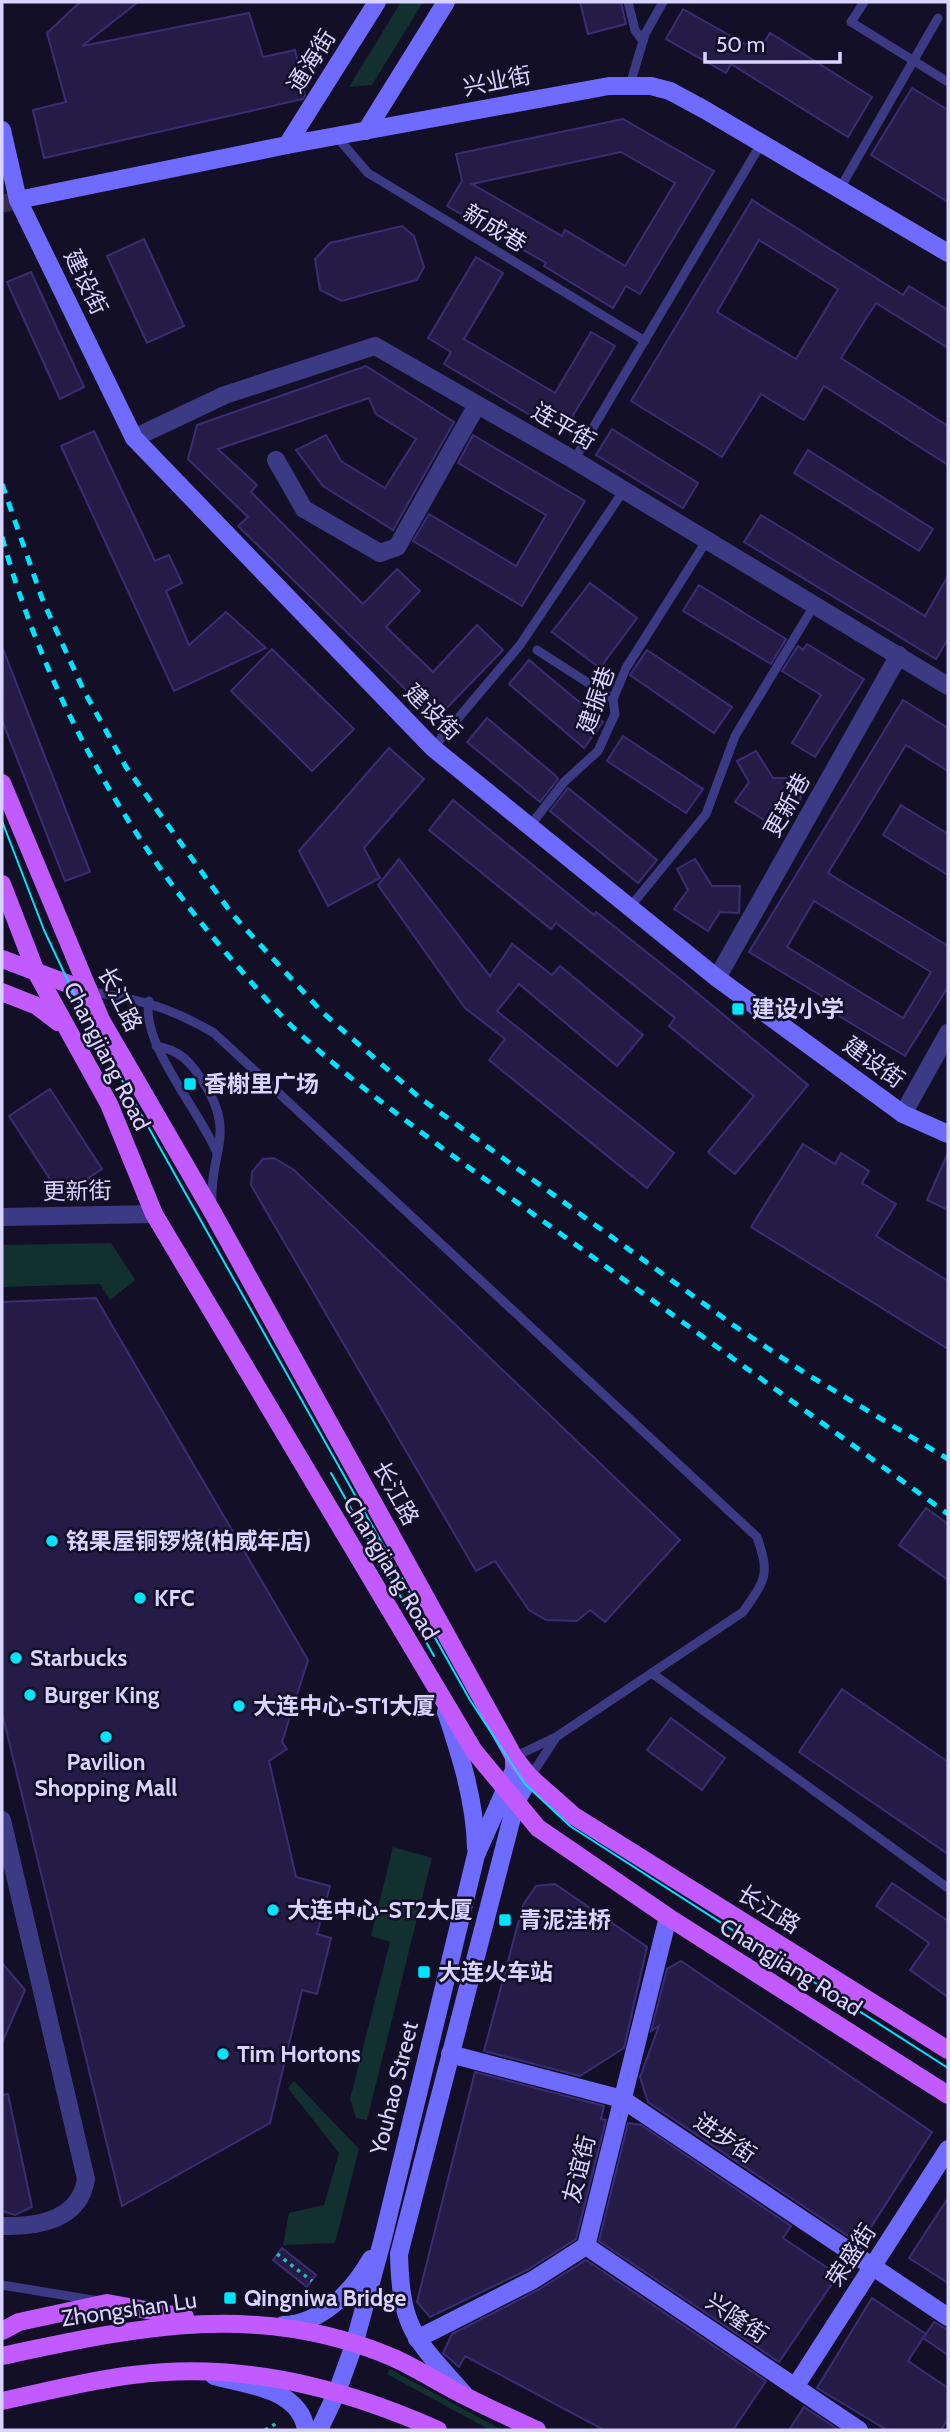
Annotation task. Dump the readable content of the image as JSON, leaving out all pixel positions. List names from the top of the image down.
{
  "streets": {
    "main road": ["长江路", "Changjiang Road", "Zhongshan Lu"],
    "street": [
      "通海街",
      "兴业街",
      "建设街",
      "连平街",
      "更新巷",
      "更新街",
      "Youhao Street",
      "进步街",
      "友谊街",
      "荣盛街",
      "兴隆街"
    ],
    "lane": ["新成巷", "建振巷"]
  },
  "crossings": [
    ["通海街", "兴业街"],
    ["兴业街", "新成巷"],
    ["兴业街", "建设街"],
    ["建设街", "连平街"],
    ["建设街", "建振巷"],
    ["建设街", "更新巷"],
    ["连平街", "建振巷"],
    ["连平街", "更新巷"],
    ["长江路", "Youhao Street"],
    ["Changjiang Road", "更新街"],
    ["Changjiang Road", "Youhao Street"],
    ["Changjiang Road", "友谊街"],
    ["Youhao Street", "进步街"],
    ["Youhao Street", "Zhongshan Lu"],
    ["进步街", "友谊街"],
    ["进步街", "荣盛街"],
    ["友谊街", "兴隆街"],
    ["荣盛街", "兴隆街"]
  ],
  "places": {
    "transit": [
      "建设小学",
      "香榭里广场",
      "青泥洼桥",
      "大连火车站",
      "Qingniwa Bridge"
    ],
    "other": [
      "铭果屋铜锣烧(柏威年店)",
      "KFC",
      "Starbucks",
      "Burger King",
      "大连中心-ST1大厦",
      "Pavilion Shopping Mall",
      "大连中心-ST2大厦",
      "Tim Hortons"
    ]
  },
  "scale_bar": "50 m"
}
